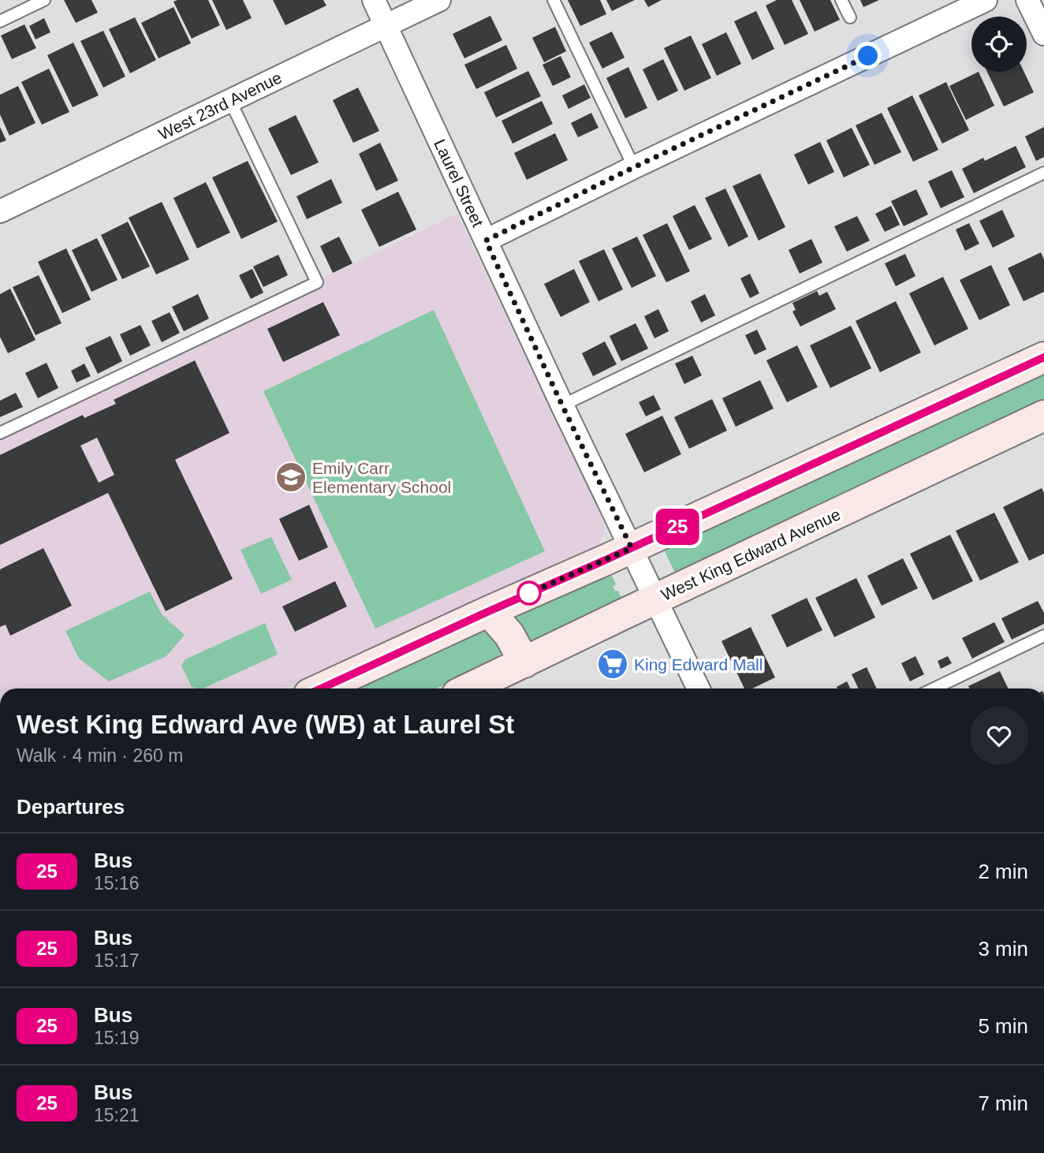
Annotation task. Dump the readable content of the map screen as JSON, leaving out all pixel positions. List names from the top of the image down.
{
  "streets": {
    "main road": ["West King Edward Avenue"],
    "street": ["West 23rd Avenue", "Laurel Street"]
  },
  "crossings": [
    ["West 23rd Avenue", "Laurel Street"],
    ["Laurel Street", "West King Edward Avenue"]
  ],
  "places": {
    "school or university": ["Emily Carr Elementary School"],
    "supermarket": ["King Edward Mall"]
  },
  "lines": ["bus line 25"],
  "page": {
    "on_map": "25",
    "heading": [
      ["West King Edward Ave (WB) at Laurel St", "Walk · 4 min · 260 m"],
      "Departures"
    ],
    "list": [
      {
        "mark": "25",
        "name": "Bus",
        "note": "15:16",
        "value": "2 min"
      },
      {
        "mark": "25",
        "name": "Bus",
        "note": "15:17",
        "value": "3 min"
      },
      {
        "mark": "25",
        "name": "Bus",
        "note": "15:19",
        "value": "5 min"
      },
      {
        "mark": "25",
        "name": "Bus",
        "note": "15:21",
        "value": "7 min"
      }
    ]
  }
}
